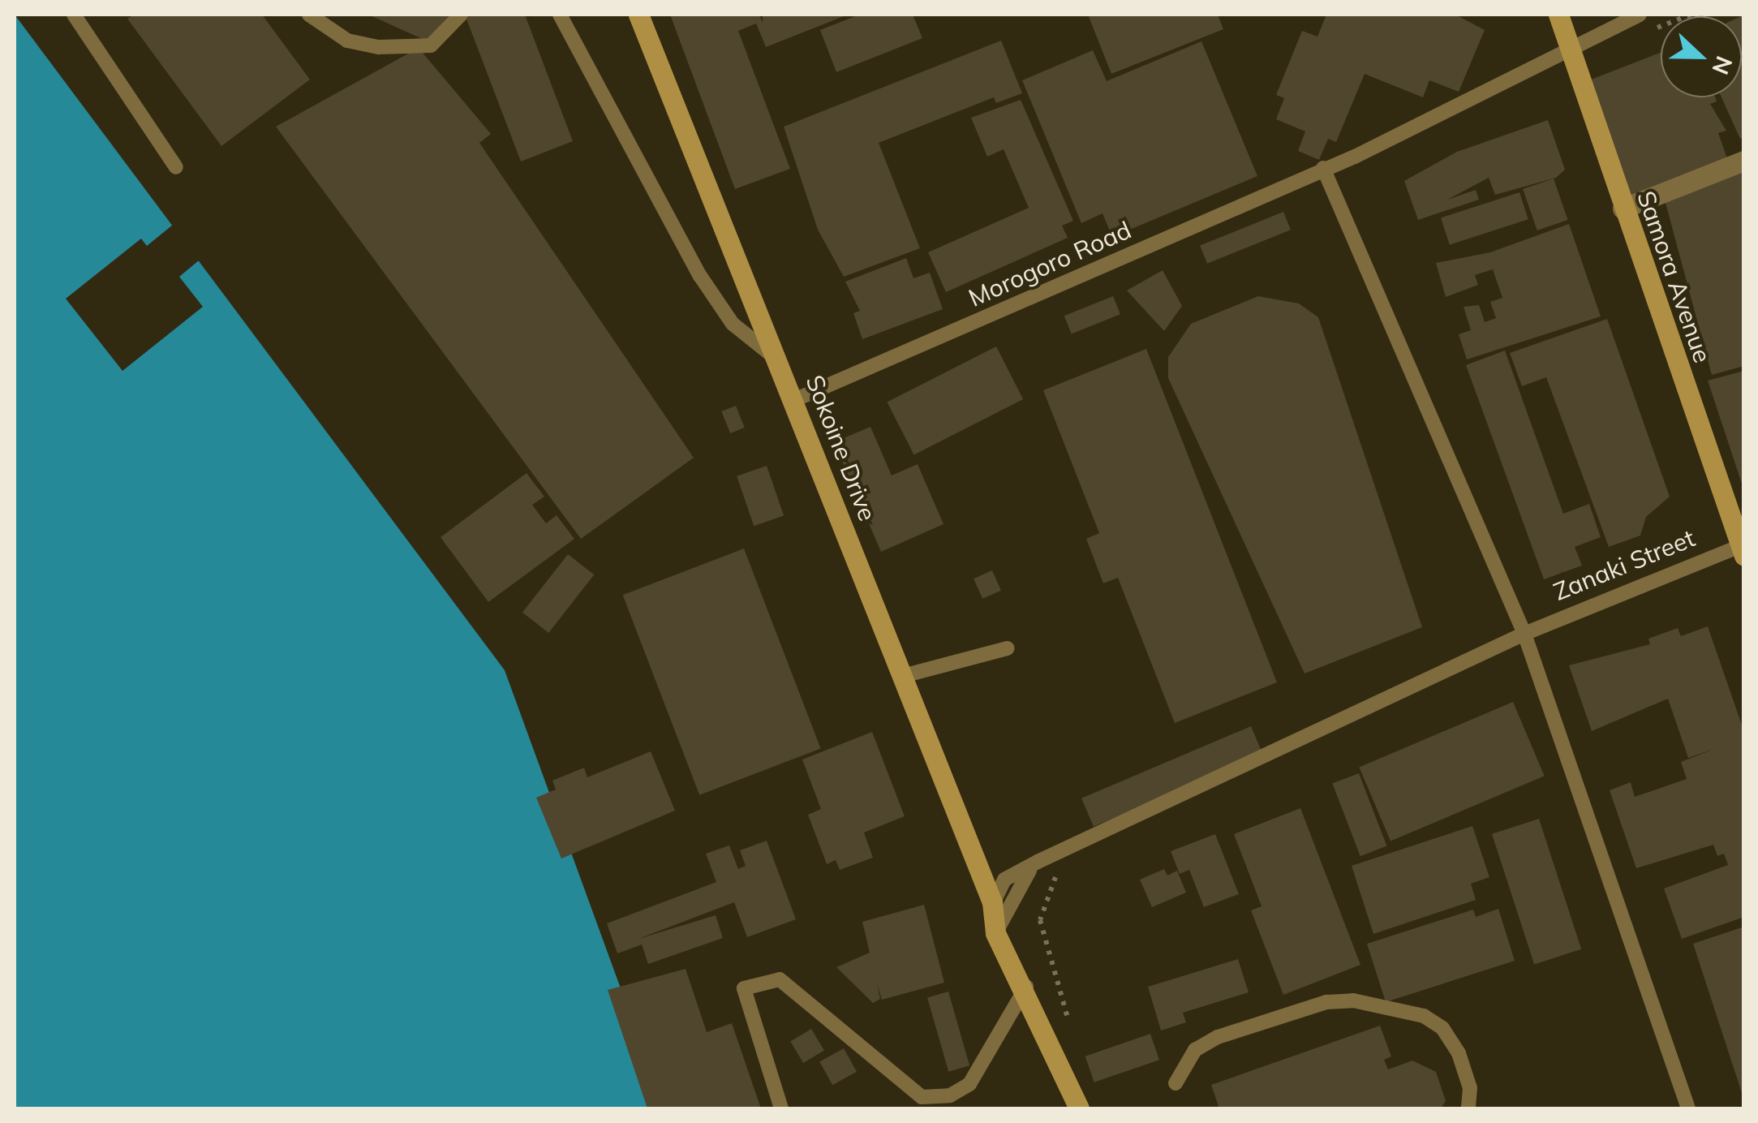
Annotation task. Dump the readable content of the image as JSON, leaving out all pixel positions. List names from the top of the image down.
{
  "streets": {
    "street": ["Samora Avenue", "Sokoine Drive"],
    "lane": ["Morogoro Road", "Zanaki Street"]
  },
  "crossings": [
    ["Morogoro Road", "Samora Avenue"],
    ["Morogoro Road", "Sokoine Drive"],
    ["Samora Avenue", "Zanaki Street"]
  ],
  "north": "right"
}
